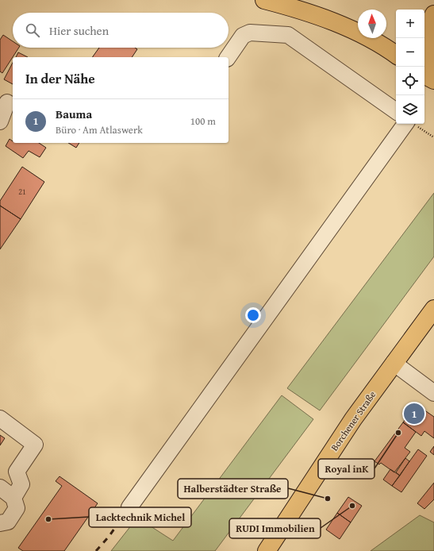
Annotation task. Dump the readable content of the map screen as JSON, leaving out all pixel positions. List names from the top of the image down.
{
  "streets": {
    "main road": ["Borchener Straße"]
  },
  "places": [
    "Royal inK",
    "Halberstädter Straße",
    "RUDI Immobilien",
    "Lacktechnik Michel"
  ],
  "house_numbers": ["21"],
  "north": "top",
  "page": {
    "map_buttons": ["+", "−"],
    "search": "Hier suchen",
    "heading": "In der Nähe",
    "list": [
      {
        "mark": "1",
        "name": "Bauma",
        "note": "Büro · Am Atlaswerk",
        "value": "100 m"
      }
    ],
    "pins": "1"
  }
}
